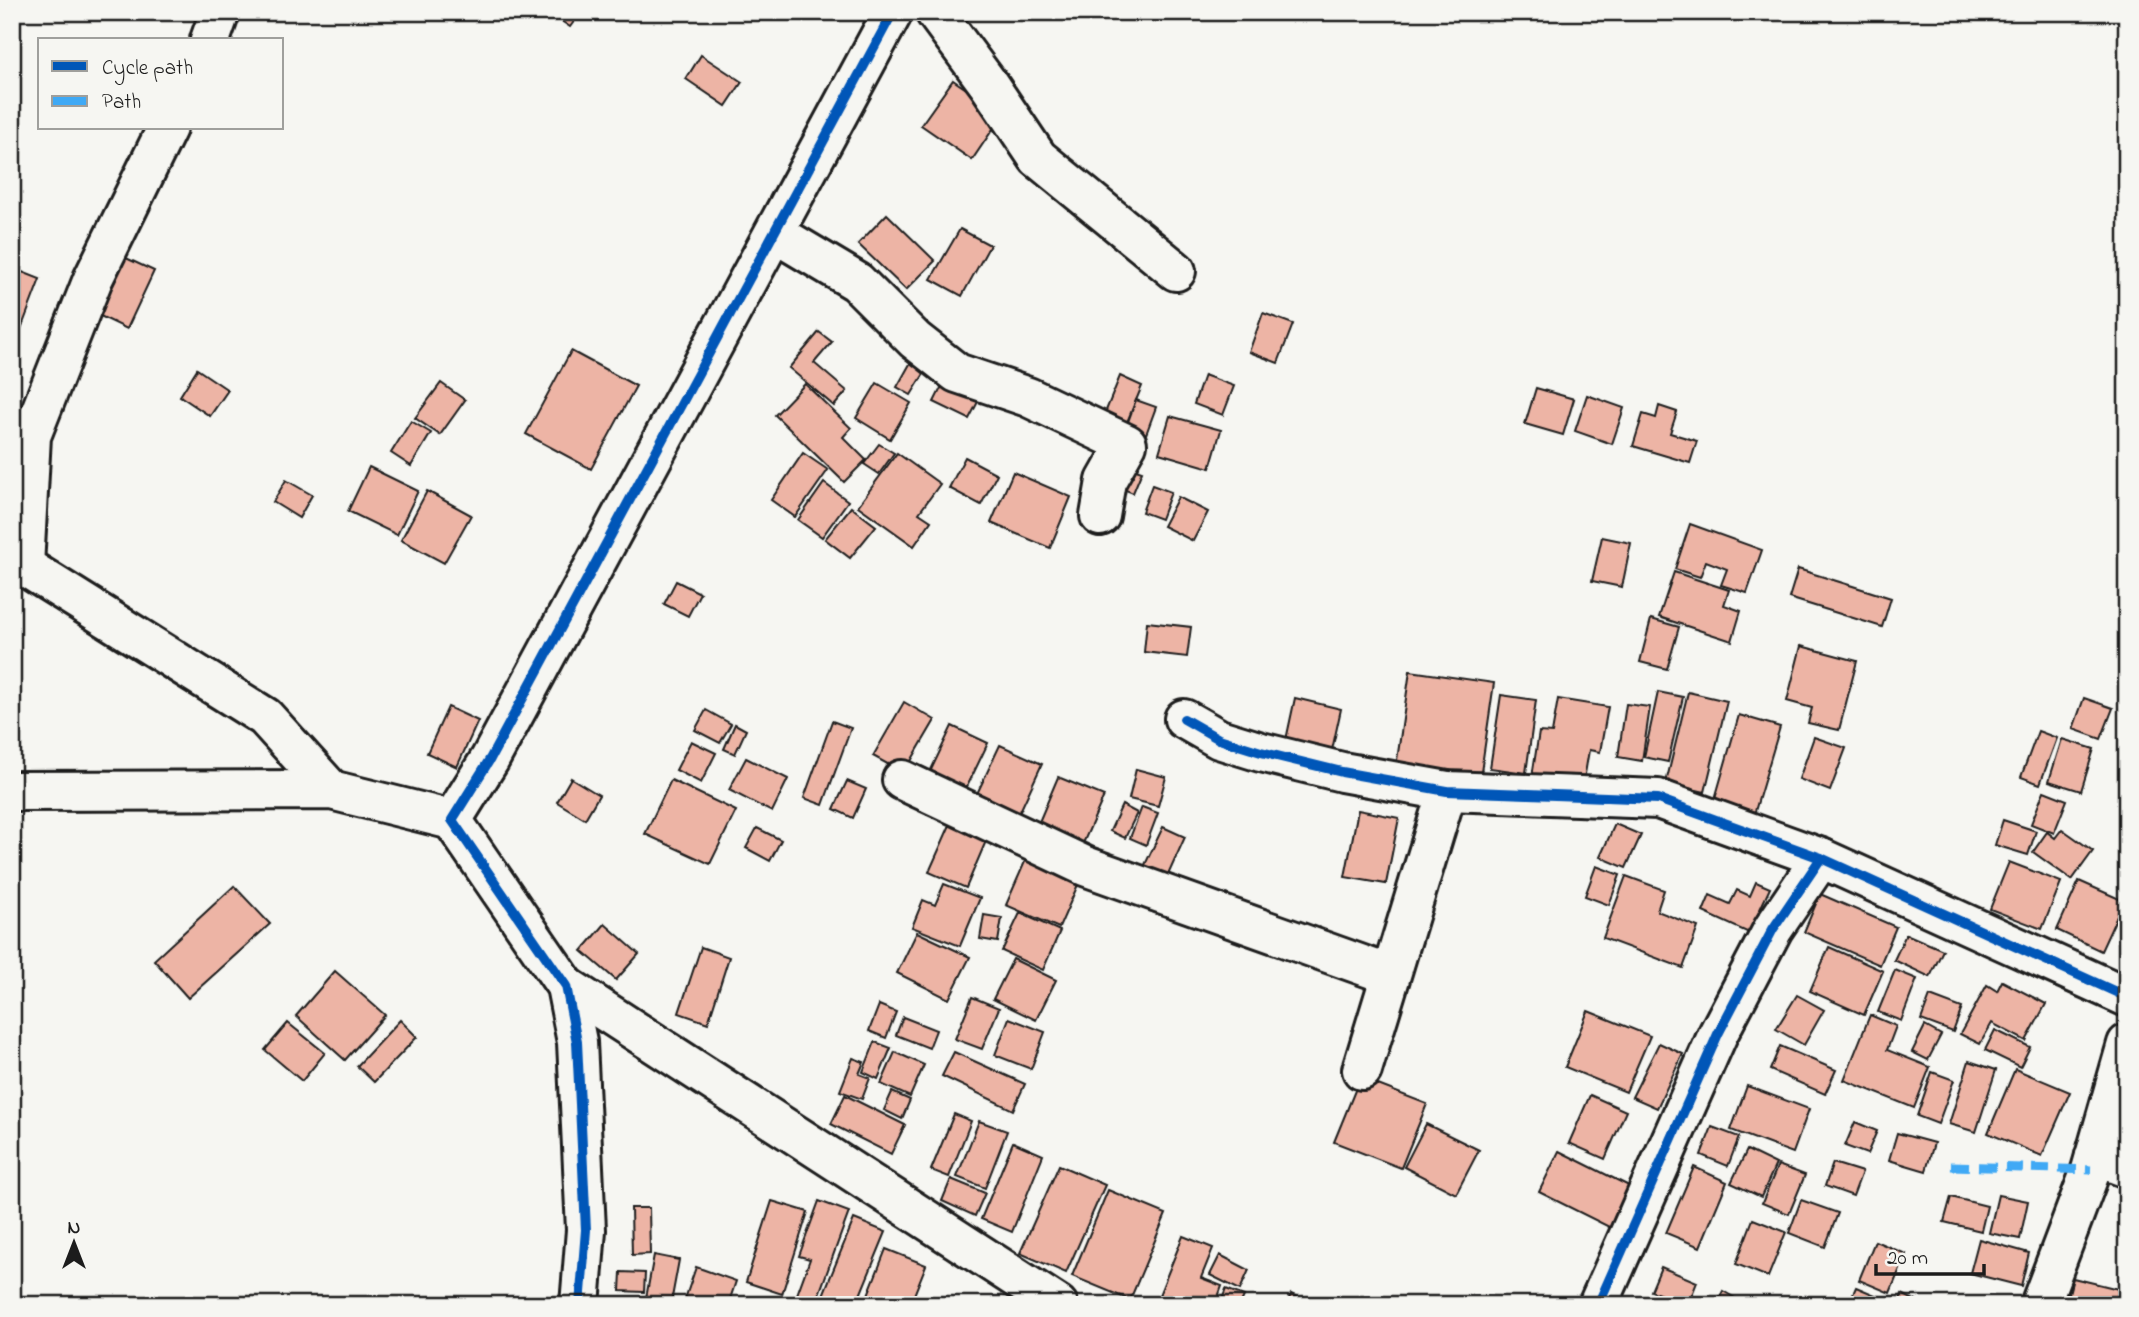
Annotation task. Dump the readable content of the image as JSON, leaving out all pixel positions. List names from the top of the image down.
{
  "legend": ["Cycle path", "Path"],
  "scale_bar": "20 m",
  "north": "top"
}
